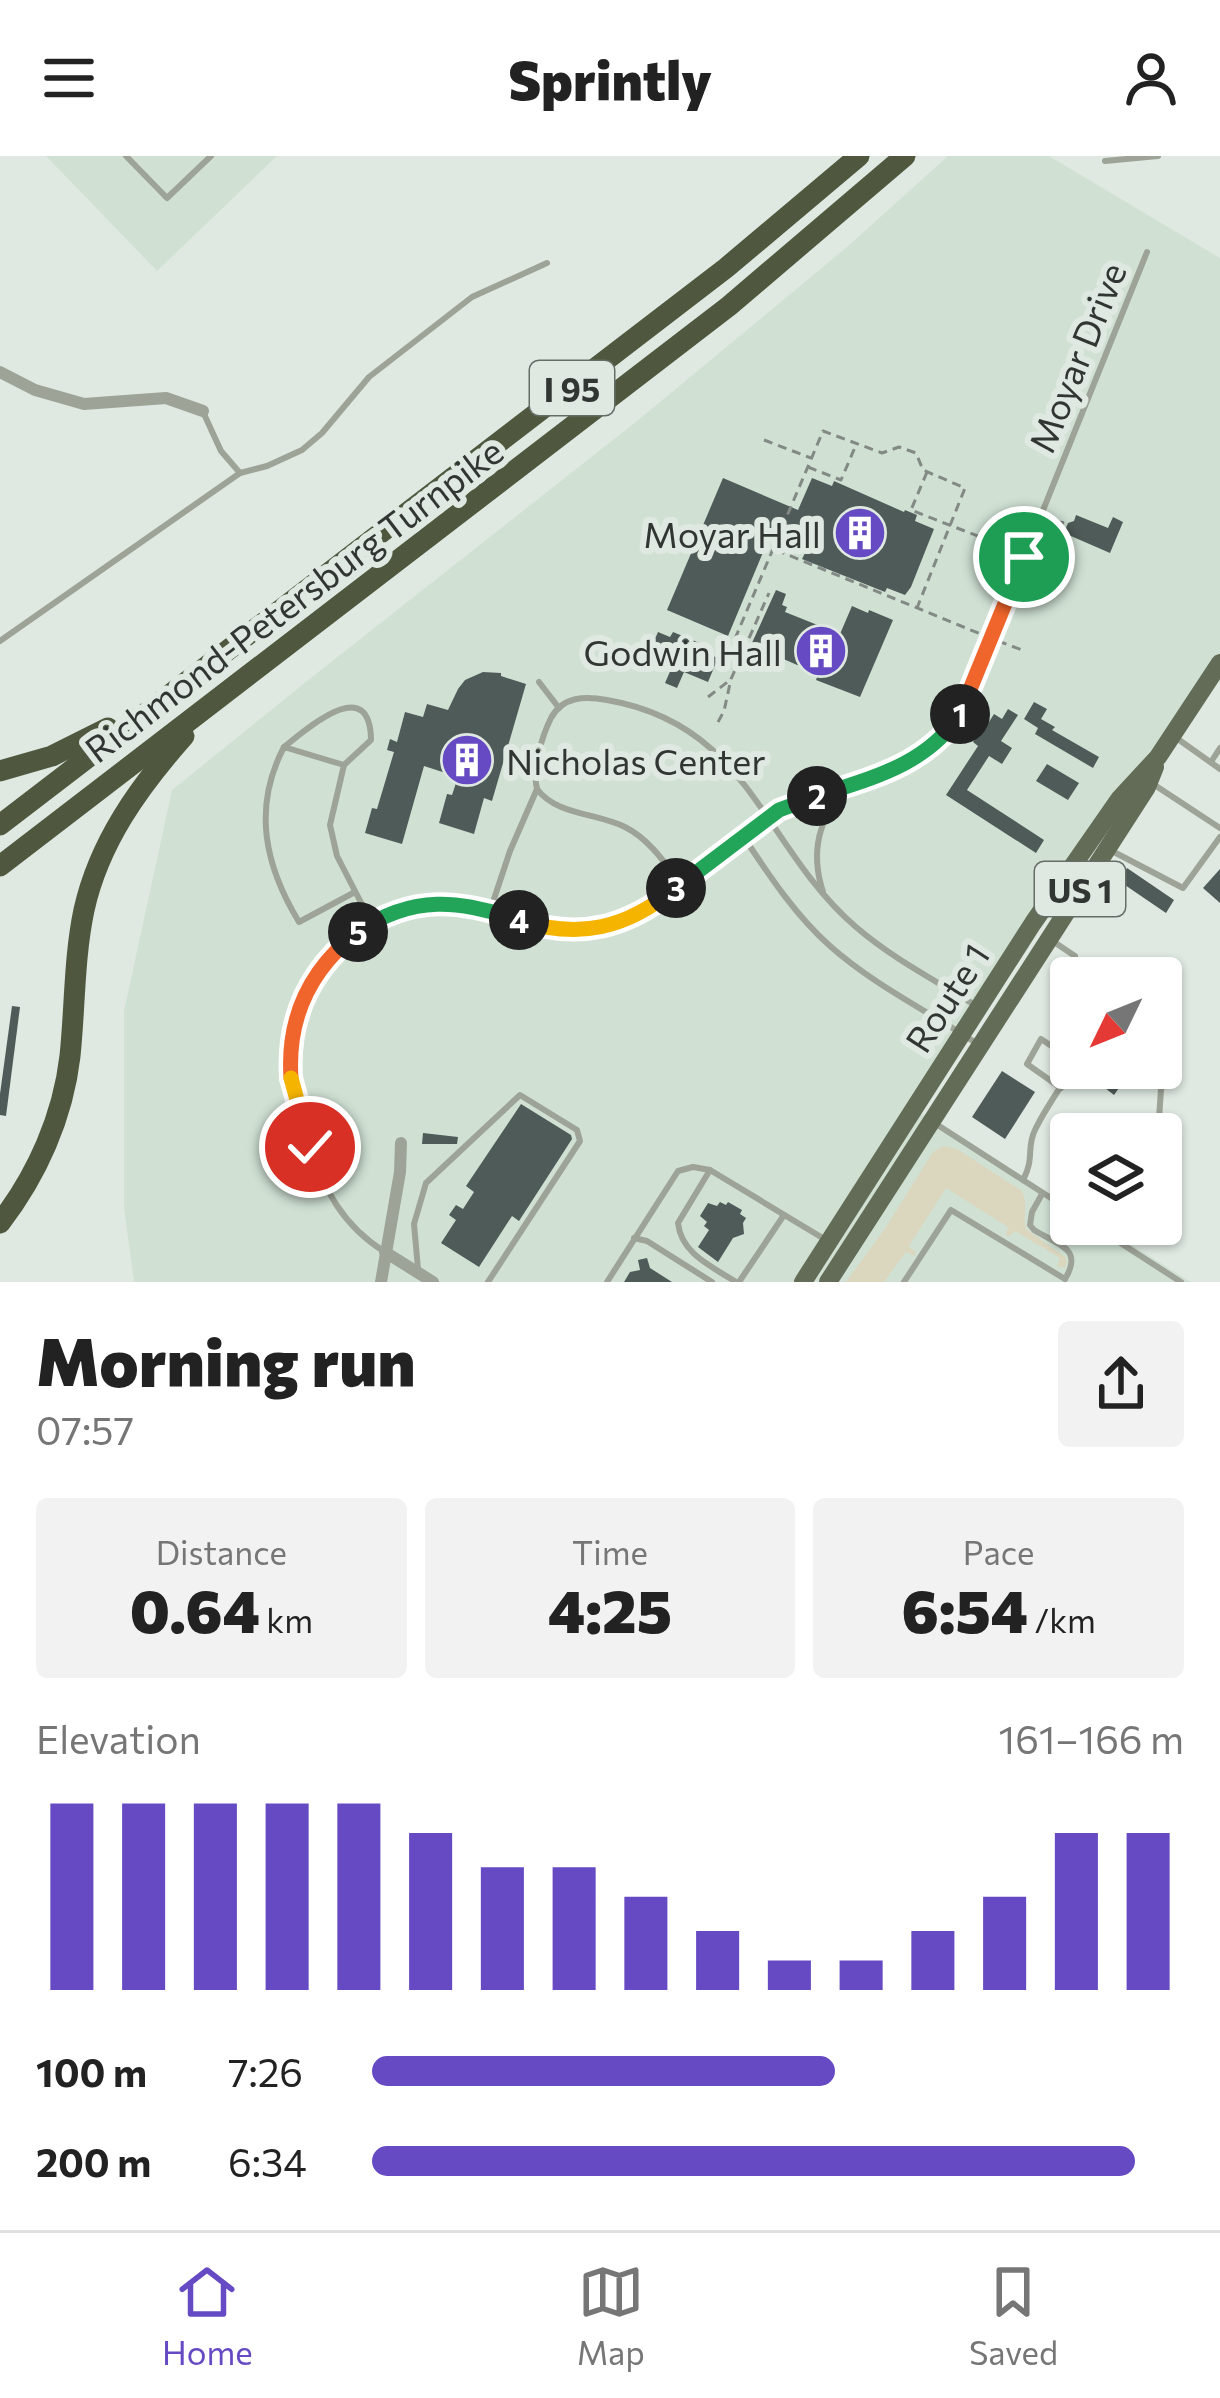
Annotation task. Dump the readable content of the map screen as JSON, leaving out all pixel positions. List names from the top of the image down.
{
  "streets": {
    "highway": ["I 95", "Richmond-Petersburg Turnpike"],
    "main road": ["US 1", "Route 1"],
    "lane": ["Moyar Drive"]
  },
  "places": {
    "building": ["Moyar Hall", "Godwin Hall", "Nicholas Center"]
  },
  "north": "bottom left",
  "page": {
    "header": "Sprintly",
    "pins": [
      "1",
      "2",
      "3",
      "4",
      "5"
    ],
    "heading": ["Morning run", "07:57"],
    "stats": [
      ["Distance", "0.64 km"],
      ["Time", "4:25"],
      ["Pace", "6:54 /km"]
    ],
    "chart": ["Elevation", "161–166 m"],
    "list": [
      {
        "name": "100 m",
        "note": "7:26"
      },
      {
        "name": "200 m",
        "note": "6:34"
      }
    ],
    "tabs": ["Home", "Map", "Saved"]
  }
}
